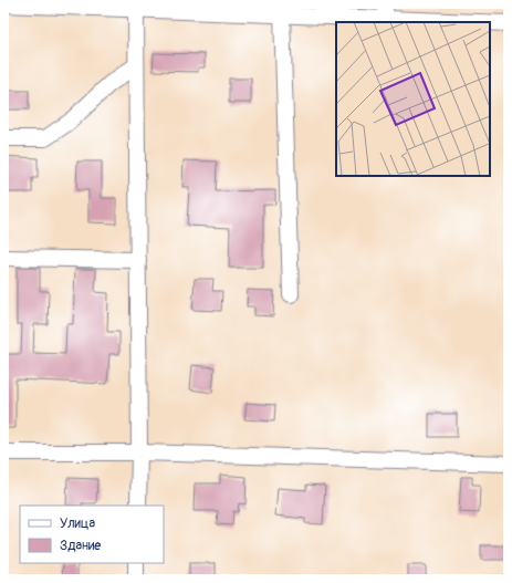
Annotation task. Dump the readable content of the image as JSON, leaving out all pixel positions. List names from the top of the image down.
{
  "legend": ["Улица", "Здание"]
}
